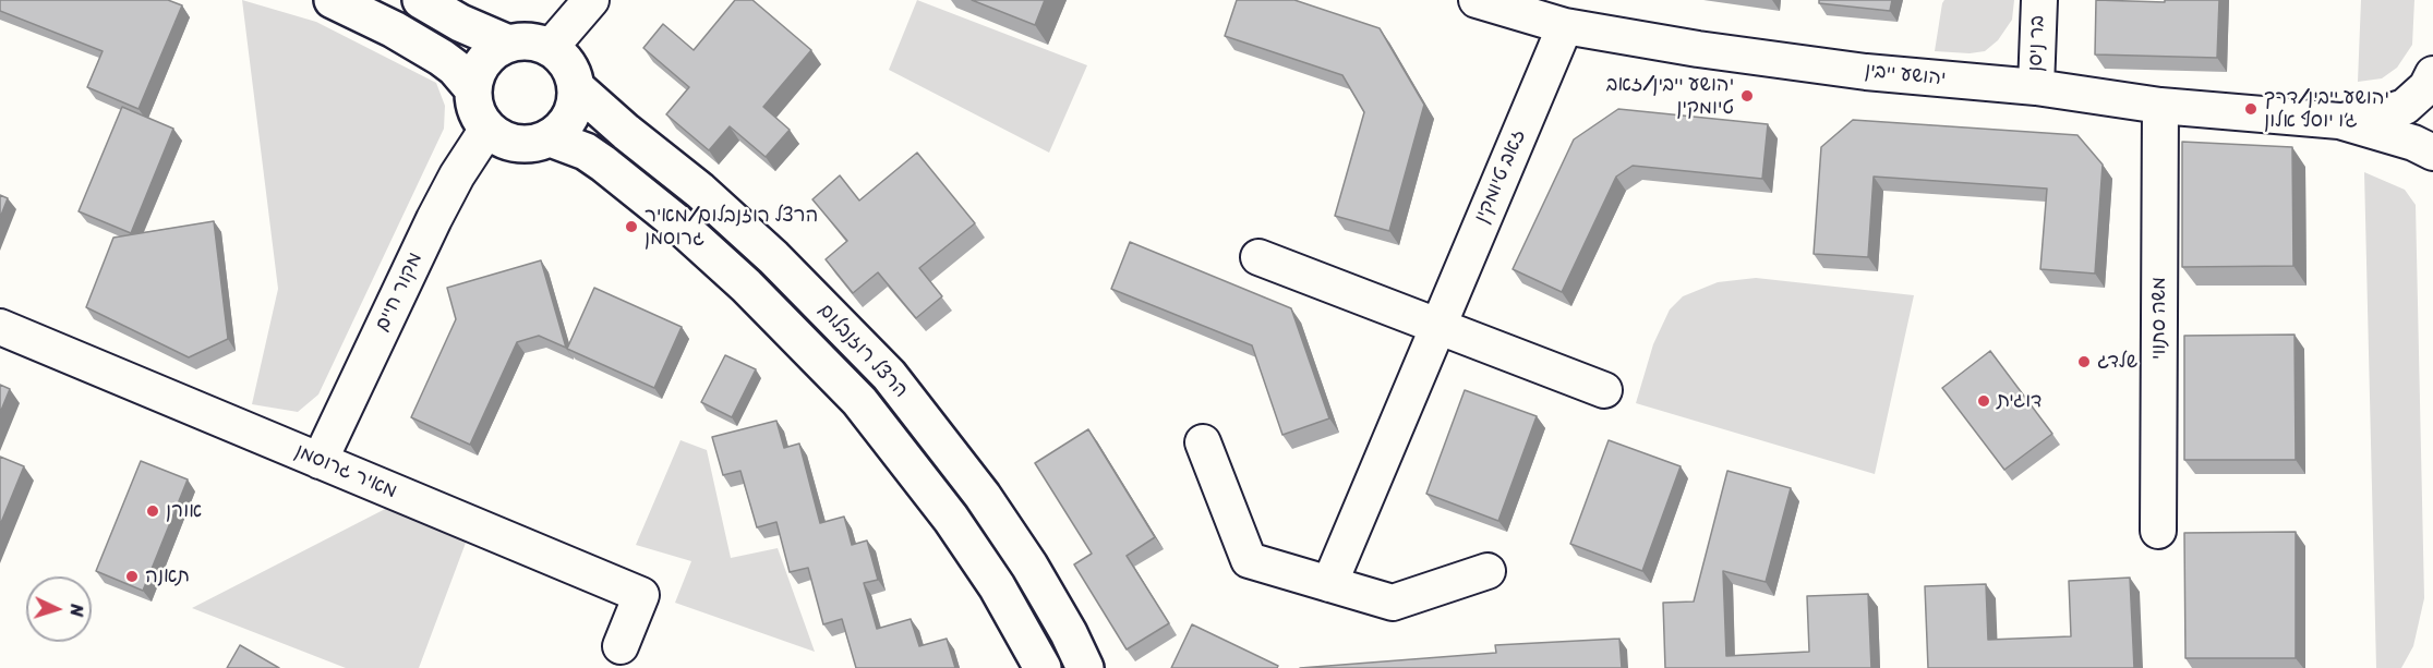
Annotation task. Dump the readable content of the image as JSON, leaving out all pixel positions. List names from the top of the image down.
{
  "streets": {
    "street": [
      "בר ניסן",
      "יהושע ייבין",
      "זאב טיומקין",
      "מקור חיים",
      "משה סתווי",
      "הרצל רוזנבלום",
      "מאיר גרוסמן"
    ]
  },
  "crossings": [
    ["בר ניסן", "יהושע ייבין"],
    ["יהושע ייבין", "זאב טיומקין"],
    ["יהושע ייבין", "משה סתווי"],
    ["מקור חיים", "הרצל רוזנבלום"],
    ["מקור חיים", "מאיר גרוסמן"]
  ],
  "places": [
    "יהושע ייבין/זאב טיומקין",
    "יהושע ייבין/דרך ג׳ו יוסף אלון",
    "הרצל רוזנבלום/מאיר גרוסמן",
    "שלדג",
    "דוגית",
    "אורן",
    "תאנה"
  ],
  "north": "right"
}
